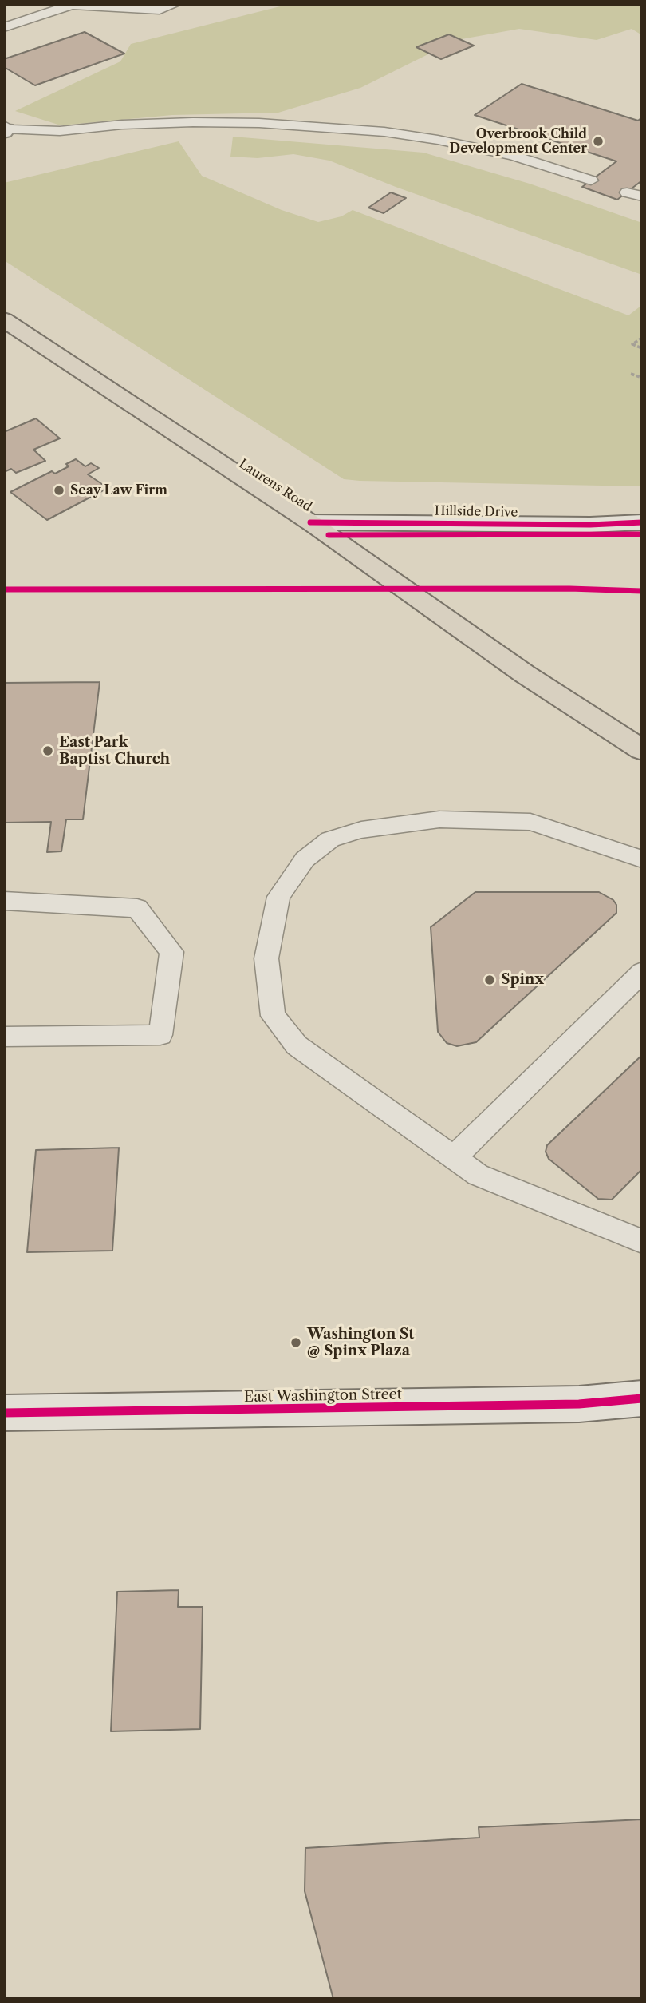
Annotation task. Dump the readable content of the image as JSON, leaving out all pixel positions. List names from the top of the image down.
{
  "streets": {
    "main road": ["Laurens Road"],
    "street": ["Hillside Drive", "East Washington Street"]
  },
  "crossings": [
    ["Laurens Road", "Hillside Drive"]
  ],
  "places": [
    "Overbrook Child Development Center",
    "Seay Law Firm",
    "East Park Baptist Church",
    "Spinx",
    "Washington St @ Spinx Plaza"
  ]
}
